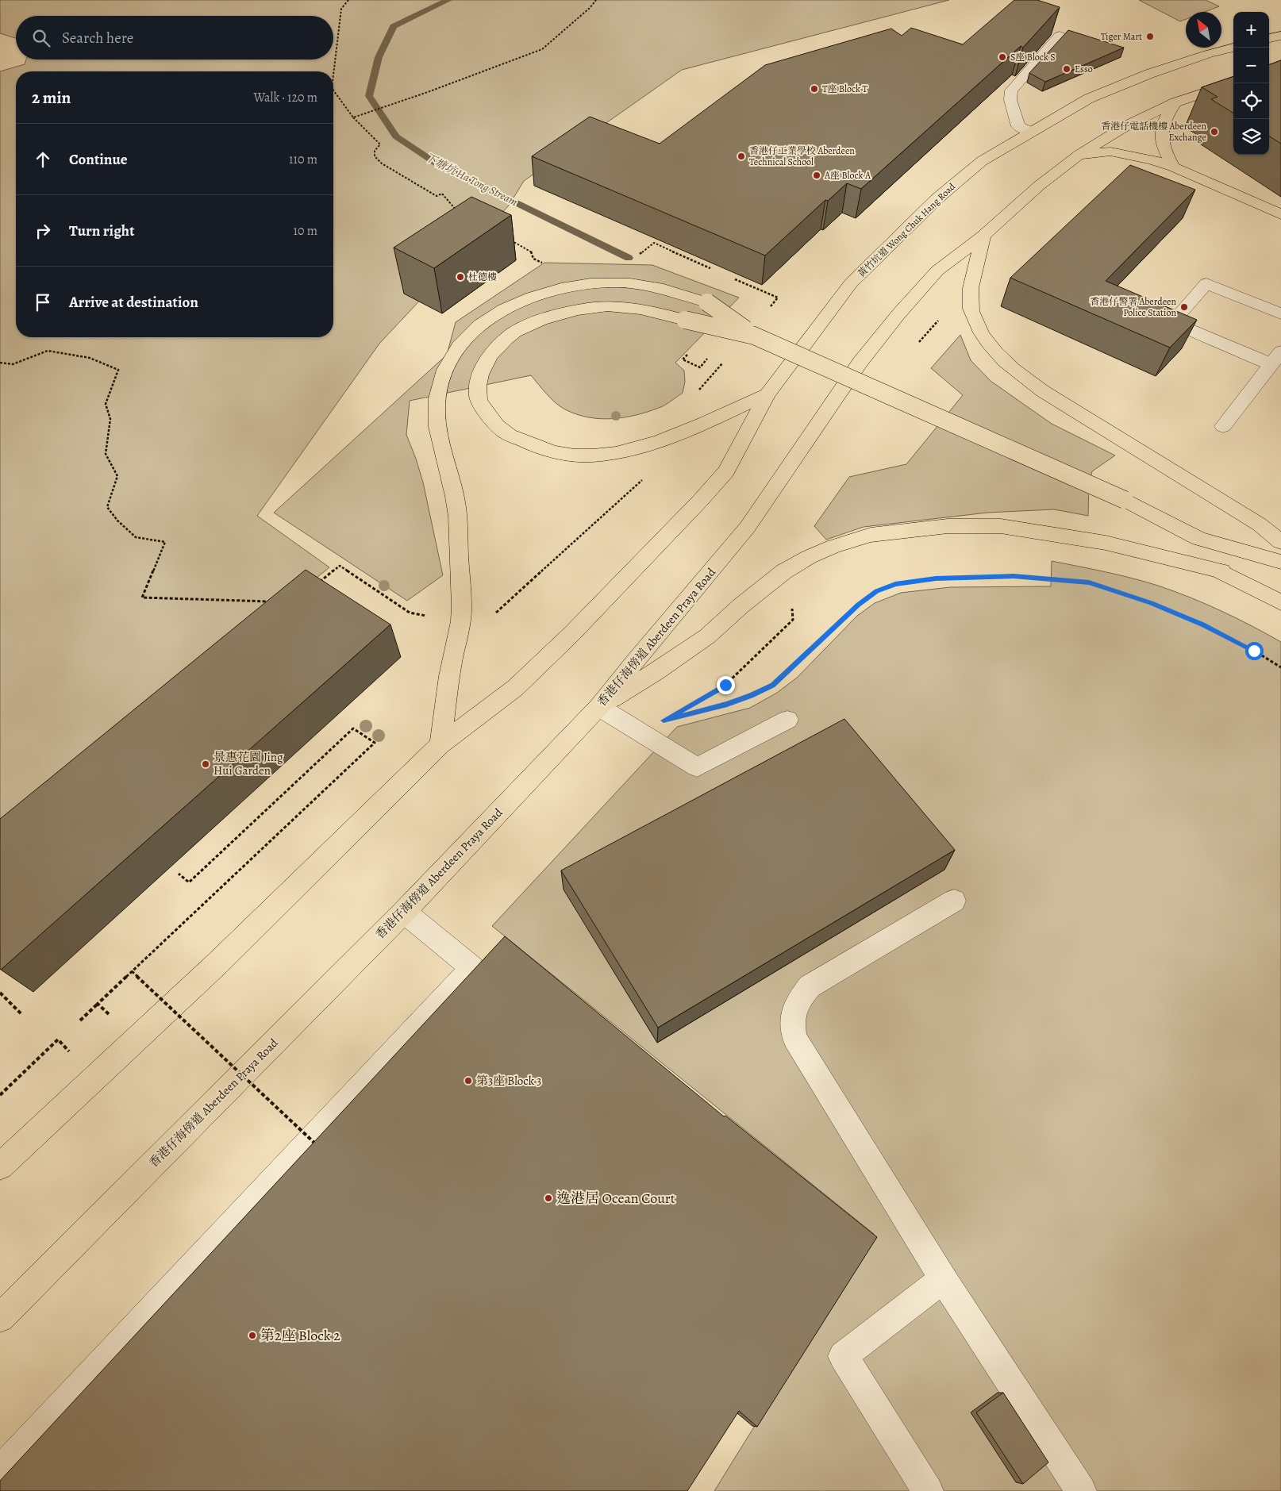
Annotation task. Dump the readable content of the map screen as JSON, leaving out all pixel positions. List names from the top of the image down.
{
  "streets": {
    "main road": ["黃竹坑道 Wong Chuk Hang Road", "香港仔海傍道 Aberdeen Praya Road"]
  },
  "water": ["下塘坑 Ha Tong Stream"],
  "places": [
    "Tiger Mart",
    "S座 Block S",
    "Esso",
    "T座 Block T",
    "香港仔電話機樓 Aberdeen Exchange",
    "香港仔工業學校 Aberdeen Technical School",
    "A座 Block A",
    "杜德樓",
    "香港仔警署 Aberdeen Police Station",
    "景惠花園 Jing Hui Garden",
    "第3座 Block 3",
    "逸港居 Ocean Court",
    "第2座 Block 2"
  ],
  "north": "top left",
  "page": {
    "map_buttons": ["+", "−"],
    "search": "Search here",
    "heading": ["2 min", "Walk · 120 m"],
    "list": [
      ["Continue", "110 m"],
      ["Turn right", "10 m"],
      "Arrive at destination"
    ]
  }
}
